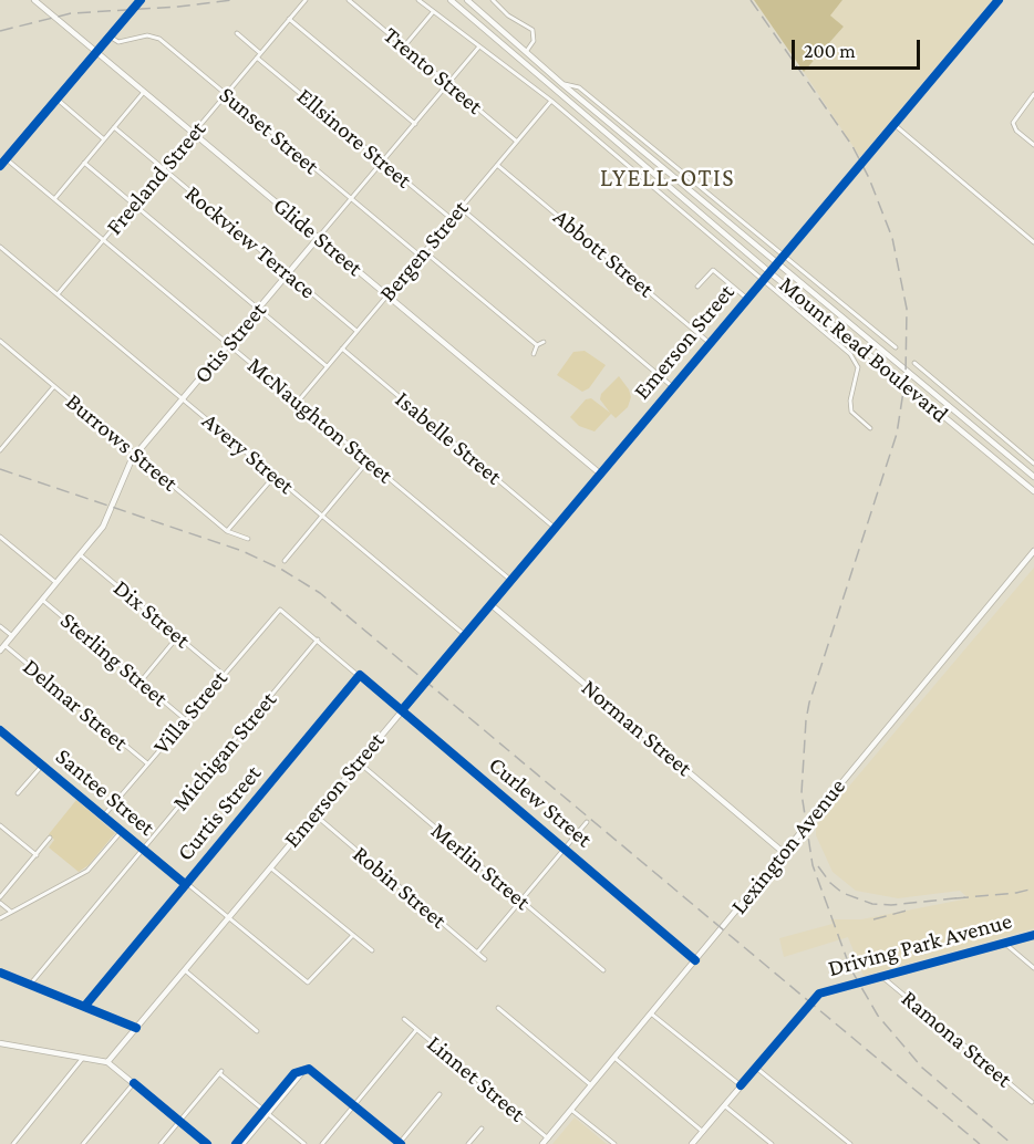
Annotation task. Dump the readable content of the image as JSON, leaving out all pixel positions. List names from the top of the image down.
{
  "streets": {
    "street": [
      "Trento Street",
      "Sunset Street",
      "Ellsinore Street",
      "Freeland Street",
      "Glide Street",
      "Rockview Terrace",
      "Bergen Street",
      "Abbott Street",
      "Emerson Street",
      "Otis Street",
      "Mount Read Boulevard",
      "McNaughton Street",
      "Isabelle Street",
      "Burrows Street",
      "Avery Street",
      "Dix Street",
      "Sterling Street",
      "Delmar Street",
      "Villa Street",
      "Norman Street",
      "Michigan Street",
      "Santee Street",
      "Curlew Street",
      "Curtis Street",
      "Lexington Avenue",
      "Merlin Street",
      "Robin Street",
      "Driving Park Avenue",
      "Ramona Street",
      "Linnet Street"
    ]
  },
  "crossings": [
    ["Trento Street", "Bergen Street"],
    ["Trento Street", "Otis Street"],
    ["Sunset Street", "Freeland Street"],
    ["Sunset Street", "Bergen Street"],
    ["Sunset Street", "Otis Street"],
    ["Ellsinore Street", "Freeland Street"],
    ["Ellsinore Street", "Bergen Street"],
    ["Ellsinore Street", "Otis Street"],
    ["Freeland Street", "Glide Street"],
    ["Freeland Street", "Rockview Terrace"],
    ["Freeland Street", "McNaughton Street"],
    ["Freeland Street", "Avery Street"],
    ["Glide Street", "Bergen Street"],
    ["Glide Street", "Emerson Street"],
    ["Glide Street", "Otis Street"],
    ["Rockview Terrace", "Bergen Street"],
    ["Rockview Terrace", "Otis Street"],
    ["Bergen Street", "Abbott Street"],
    ["Bergen Street", "Mount Read Boulevard"],
    ["Bergen Street", "McNaughton Street"],
    ["Bergen Street", "Isabelle Street"],
    ["Abbott Street", "Emerson Street"],
    ["Emerson Street", "Mount Read Boulevard"],
    ["Emerson Street", "McNaughton Street"],
    ["Emerson Street", "Isabelle Street"],
    ["Emerson Street", "Avery Street"],
    ["Emerson Street", "Norman Street"],
    ["Emerson Street", "Santee Street"],
    ["Emerson Street", "Curlew Street"],
    ["Emerson Street", "Merlin Street"],
    ["Emerson Street", "Robin Street"],
    ["Otis Street", "Mount Read Boulevard"],
    ["Otis Street", "McNaughton Street"],
    ["Otis Street", "Burrows Street"],
    ["Otis Street", "Avery Street"],
    ["Otis Street", "Dix Street"],
    ["Otis Street", "Sterling Street"],
    ["Otis Street", "Delmar Street"],
    ["Dix Street", "Villa Street"],
    ["Sterling Street", "Villa Street"],
    ["Delmar Street", "Villa Street"],
    ["Villa Street", "Santee Street"],
    ["Villa Street", "Curlew Street"],
    ["Norman Street", "Lexington Avenue"],
    ["Michigan Street", "Santee Street"],
    ["Michigan Street", "Curlew Street"],
    ["Santee Street", "Curtis Street"],
    ["Curlew Street", "Curtis Street"],
    ["Curlew Street", "Lexington Avenue"],
    ["Lexington Avenue", "Linnet Street"],
    ["Driving Park Avenue", "Ramona Street"]
  ],
  "districts": ["LYELL-OTIS"],
  "scale_bar": "200 m"
}
